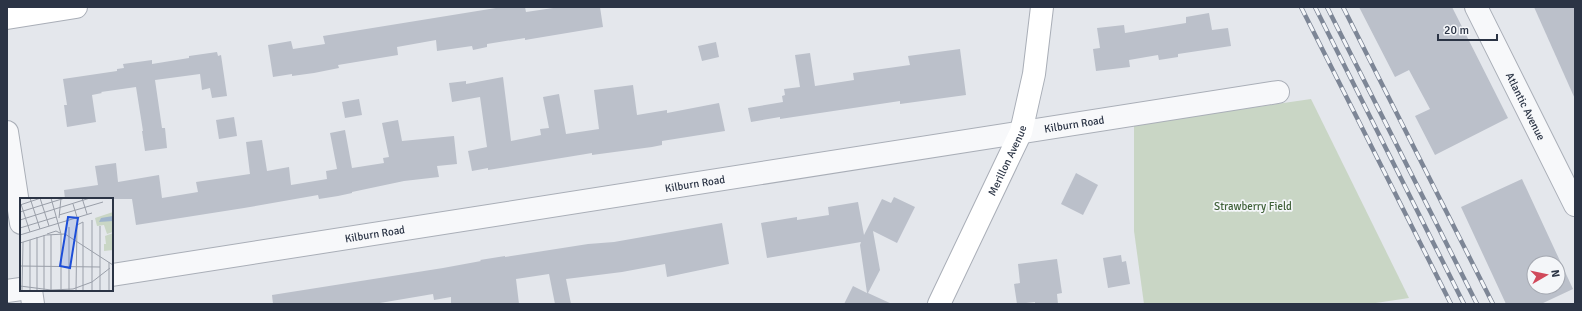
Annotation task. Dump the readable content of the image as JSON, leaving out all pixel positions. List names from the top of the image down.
{
  "streets": {
    "street": ["Atlantic Avenue", "Kilburn Road", "Merillon Avenue"]
  },
  "crossings": [
    ["Kilburn Road", "Merillon Avenue"]
  ],
  "parks": ["Strawberry Field"],
  "scale_bar": "20 m",
  "north": "right"
}
